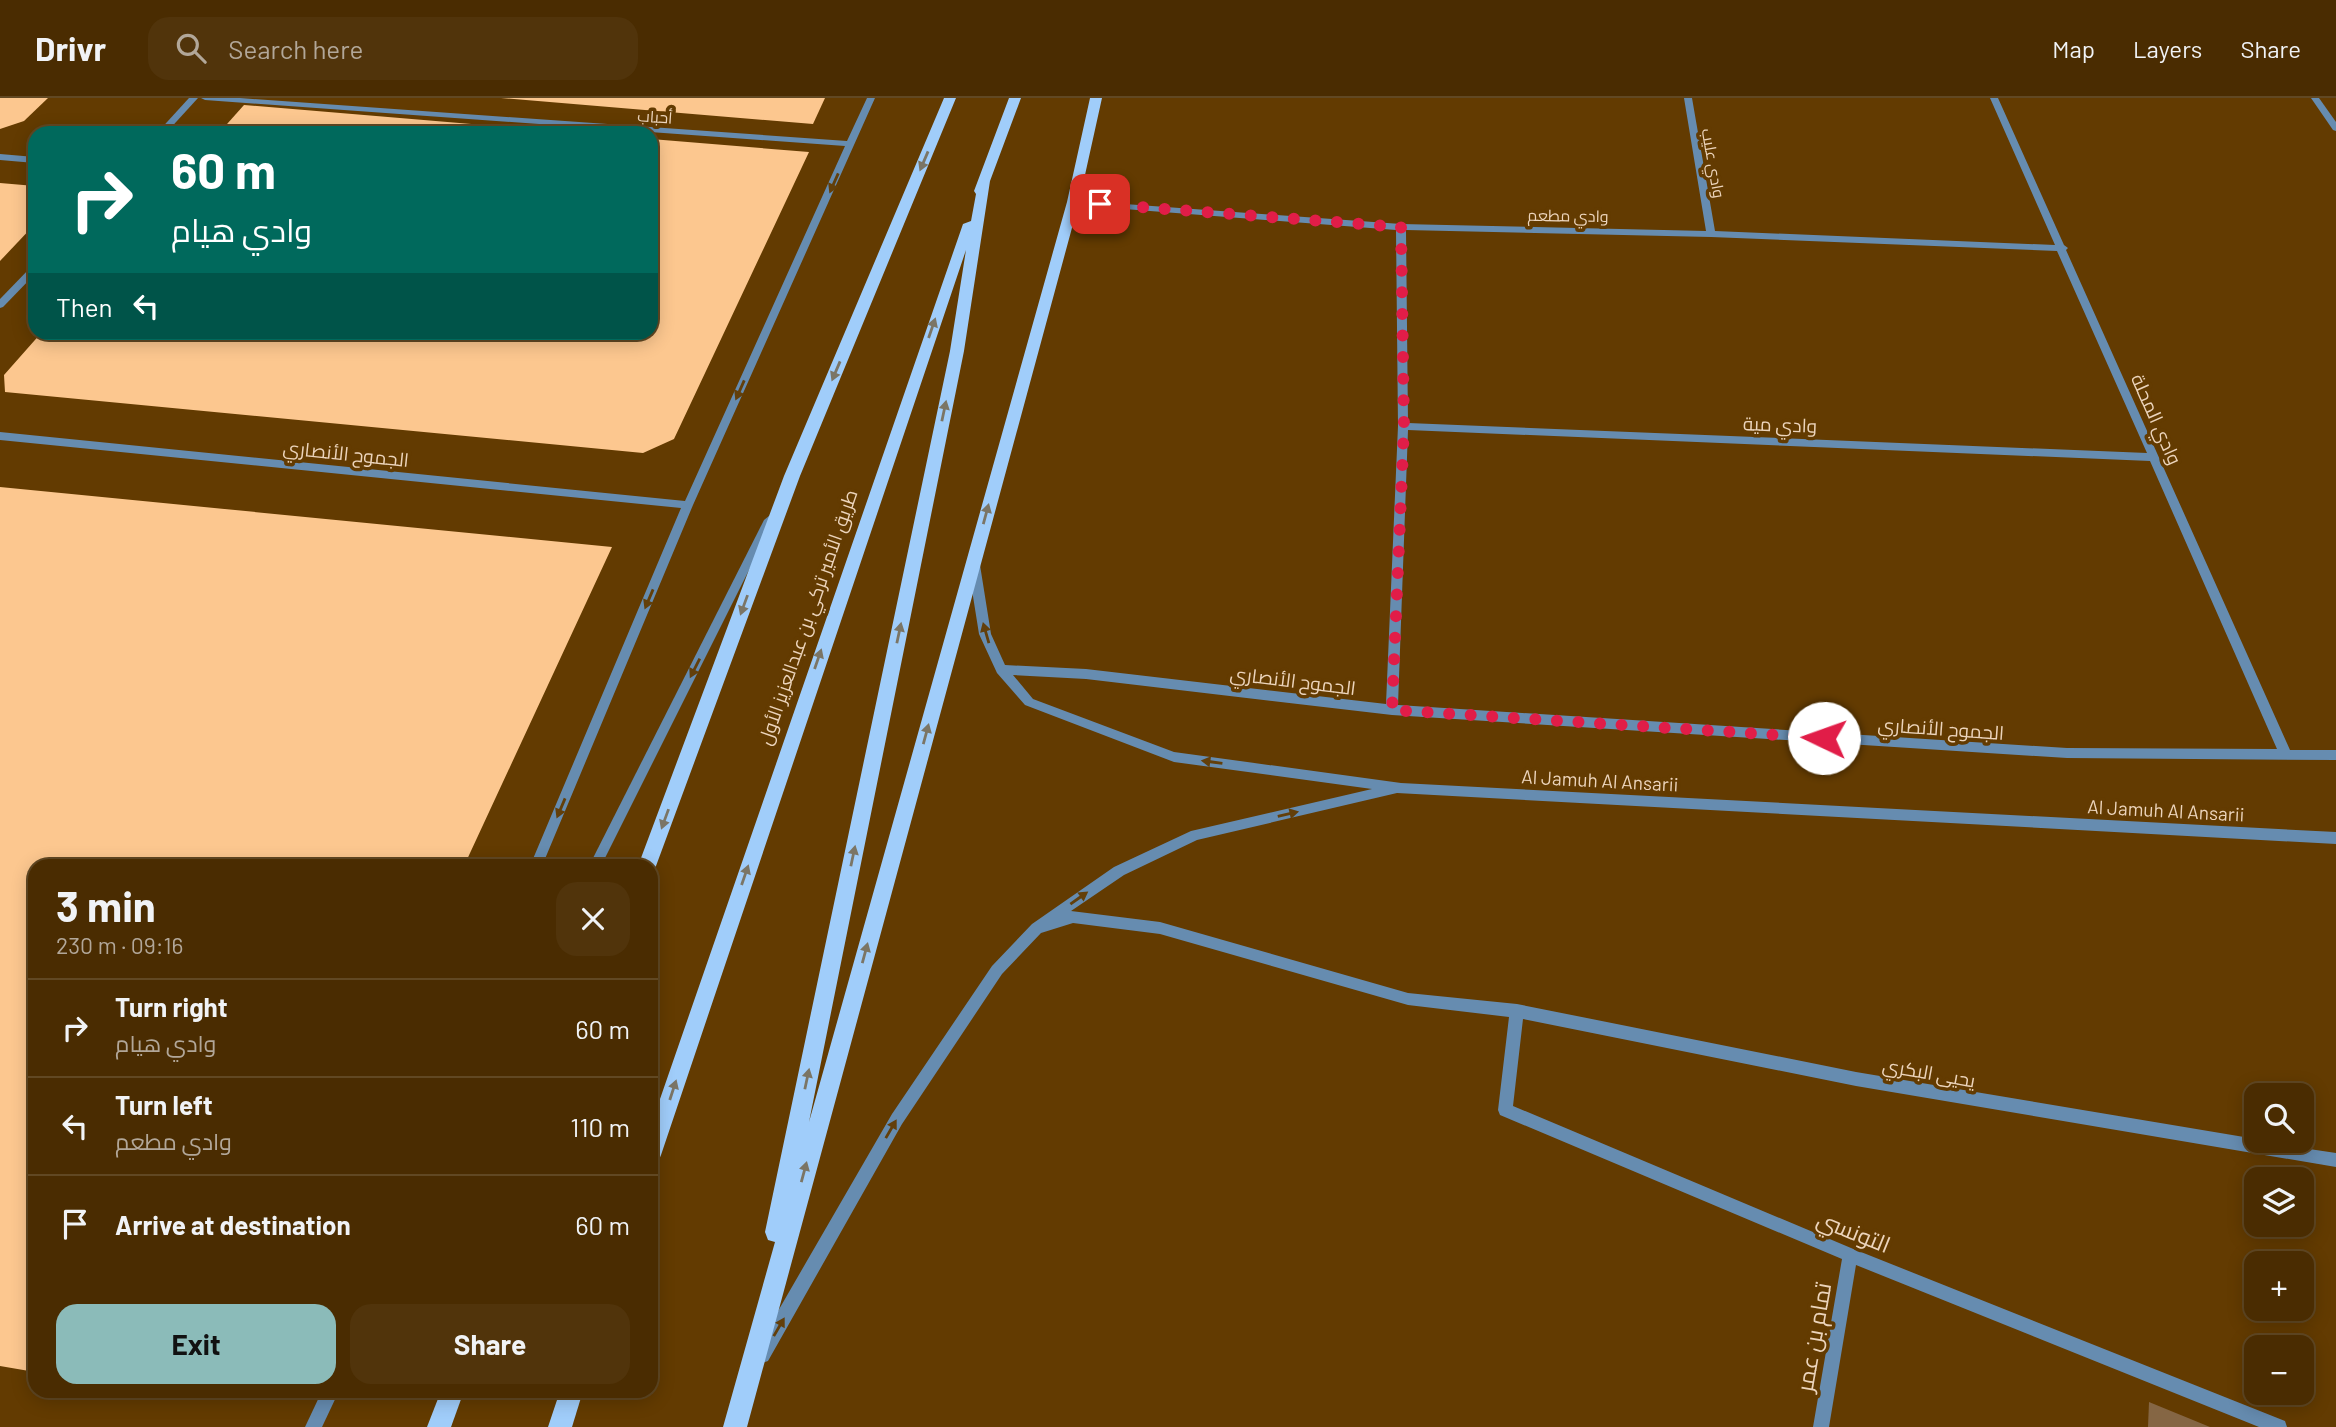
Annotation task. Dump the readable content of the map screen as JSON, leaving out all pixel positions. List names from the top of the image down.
{
  "streets": {
    "main road": ["طريق الأمير تركي بن عبدالعزيز الأول"],
    "street": [
      "أحباب",
      "وادي عليب",
      "وادي مطعم",
      "وادي المحلة",
      "وادي مية",
      "الجموح الأنصاري",
      "Al Jamuh Al Ansarii",
      "يحيى البكري",
      "التونسي",
      "تمام بن عمر"
    ]
  },
  "crossings": [
    ["وادي عليب", "وادي مطعم"],
    ["وادي مطعم", "وادي المحلة"],
    ["وادي المحلة", "وادي مية"],
    ["وادي المحلة", "الجموح الأنصاري"],
    ["الجموح الأنصاري", "Al Jamuh Al Ansarii"],
    ["يحيى البكري", "التونسي"],
    ["التونسي", "تمام بن عمر"]
  ],
  "page": {
    "header": "Drivr",
    "search": "Search here",
    "nav": ["Map", "Layers", "Share"],
    "turn": ["60 m", "وادي هيام"],
    "then": "Then",
    "heading": ["3 min", "230 m · 09:16"],
    "list": [
      {
        "name": "Turn right",
        "note": "وادي هيام",
        "value": "60 m"
      },
      {
        "name": "Turn left",
        "note": "وادي مطعم",
        "value": "110 m"
      },
      {
        "name": "Arrive at destination",
        "value": "60 m"
      }
    ],
    "map_buttons": ["+", "−"],
    "buttons": ["Exit", "Share"]
  }
}
